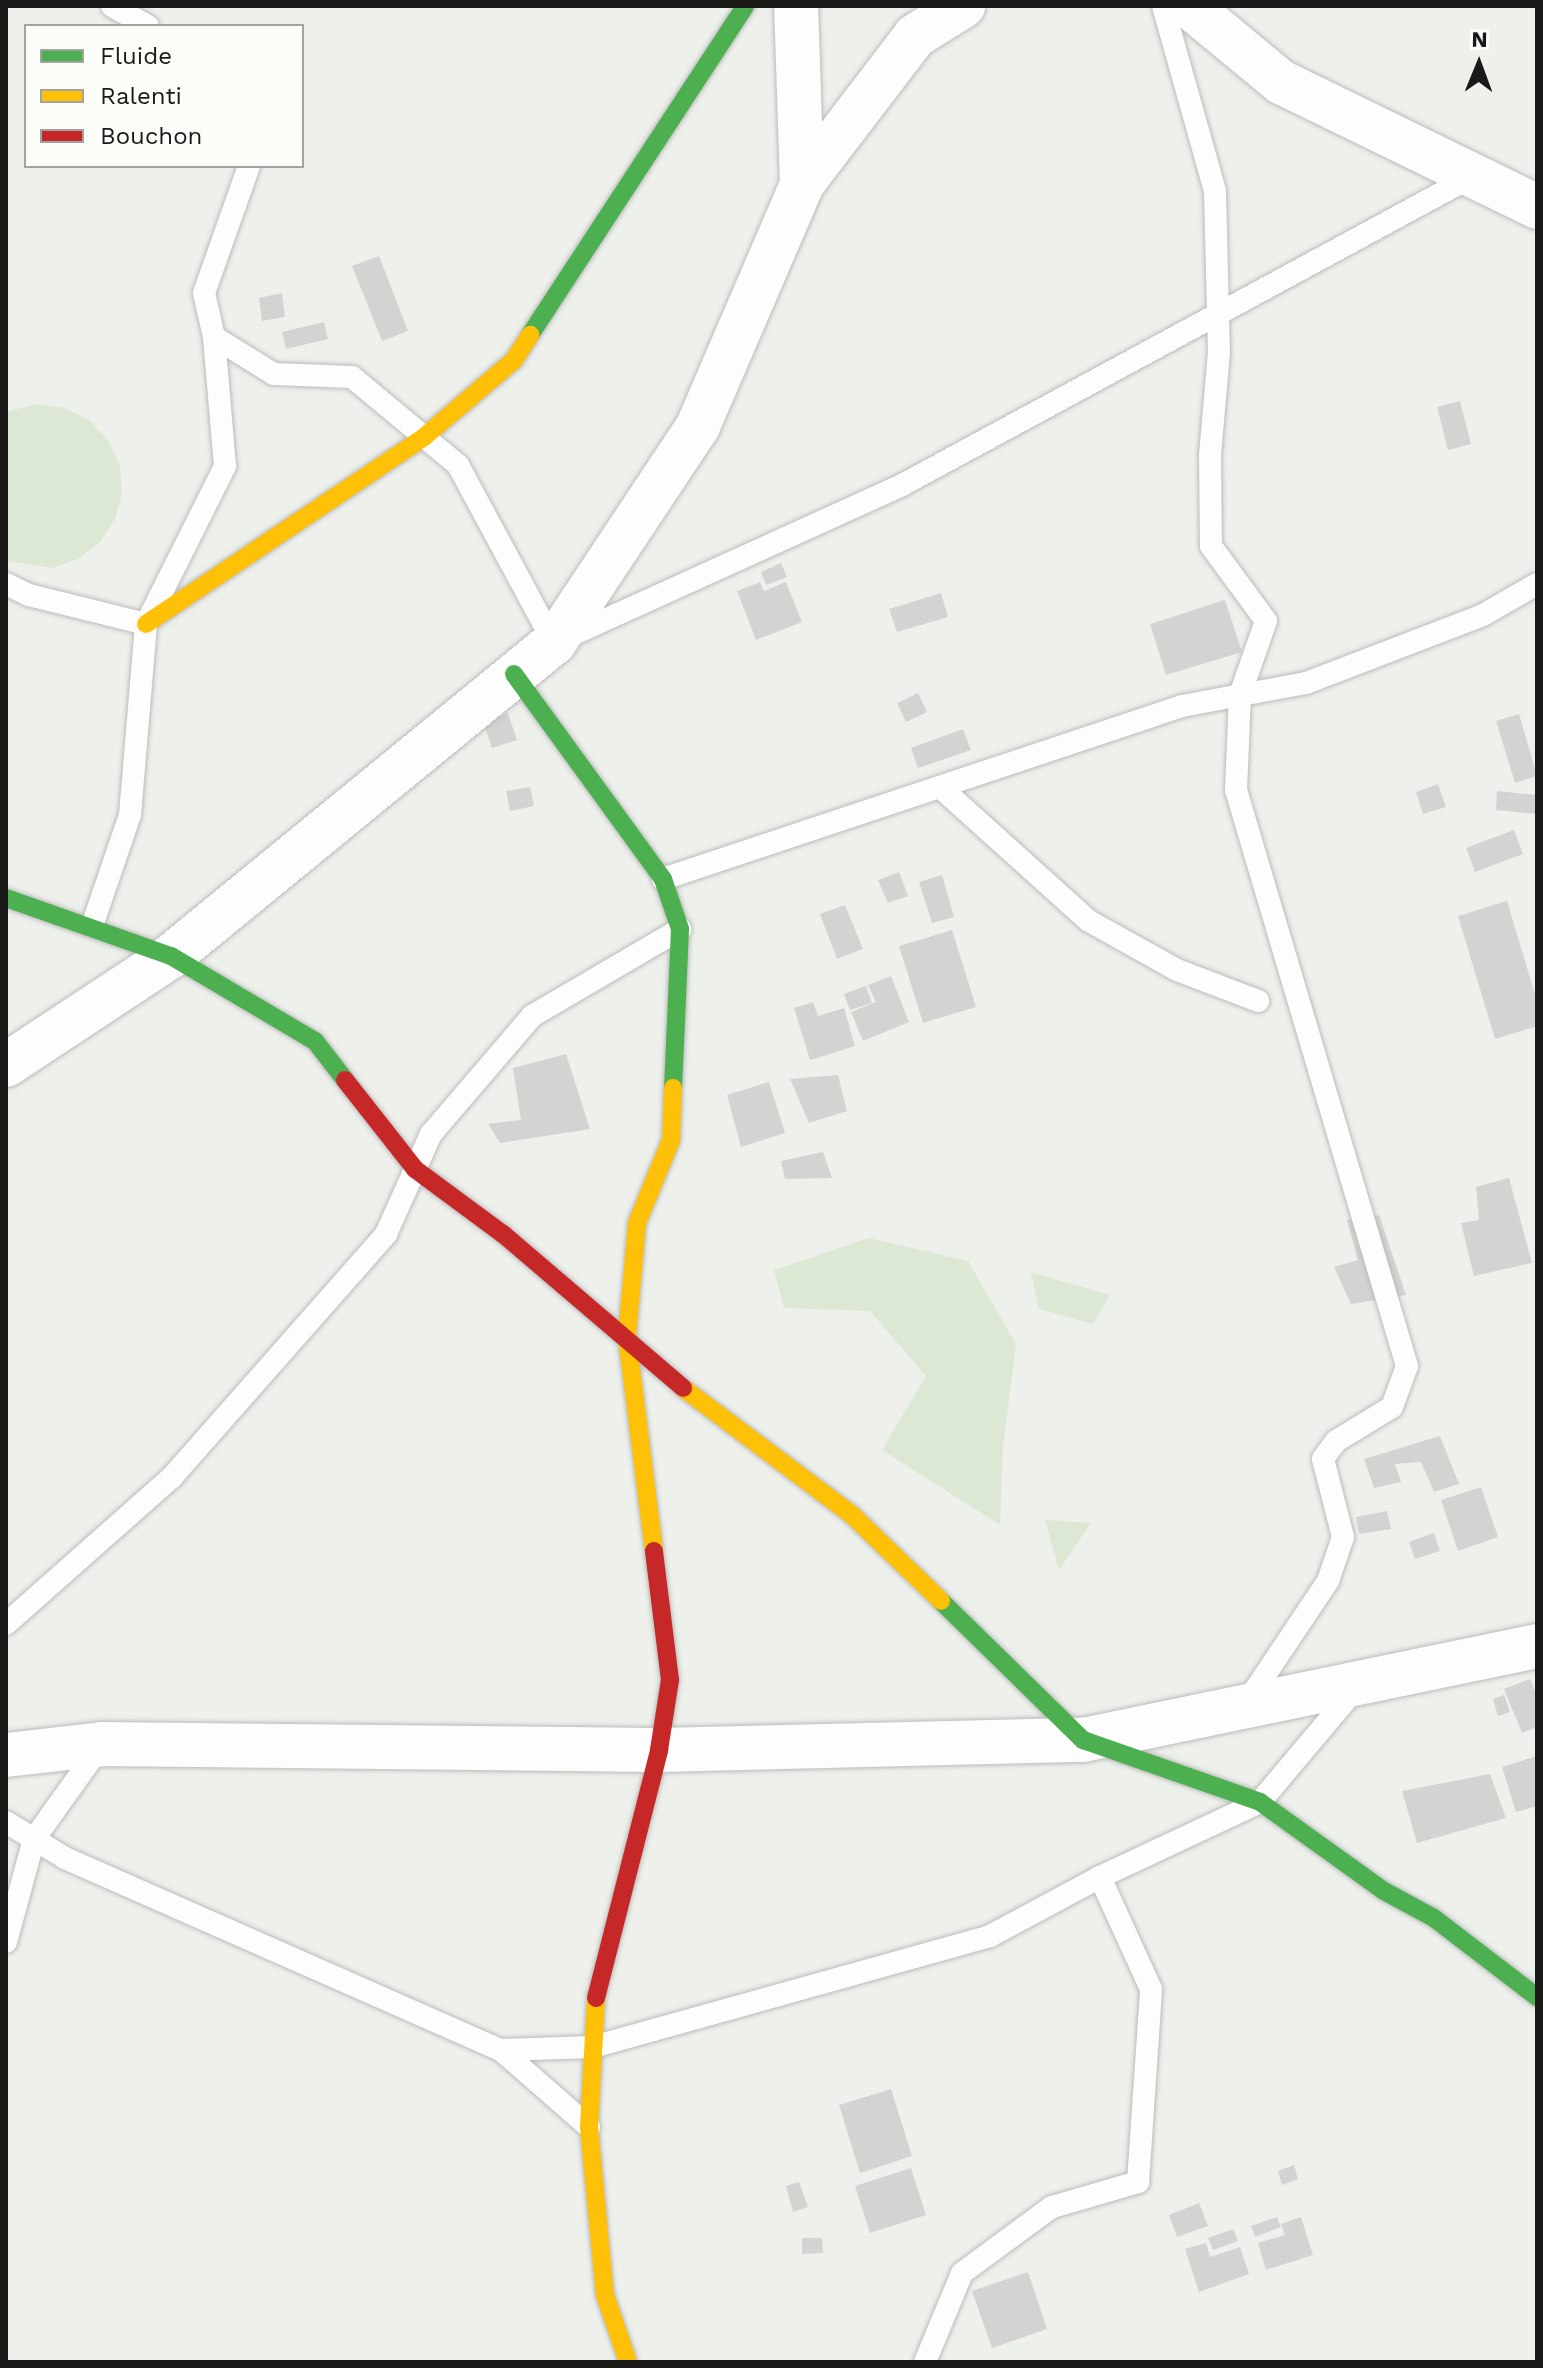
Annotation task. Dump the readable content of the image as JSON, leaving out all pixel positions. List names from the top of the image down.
{
  "legend": ["Fluide", "Ralenti", "Bouchon"],
  "north": "top"
}
